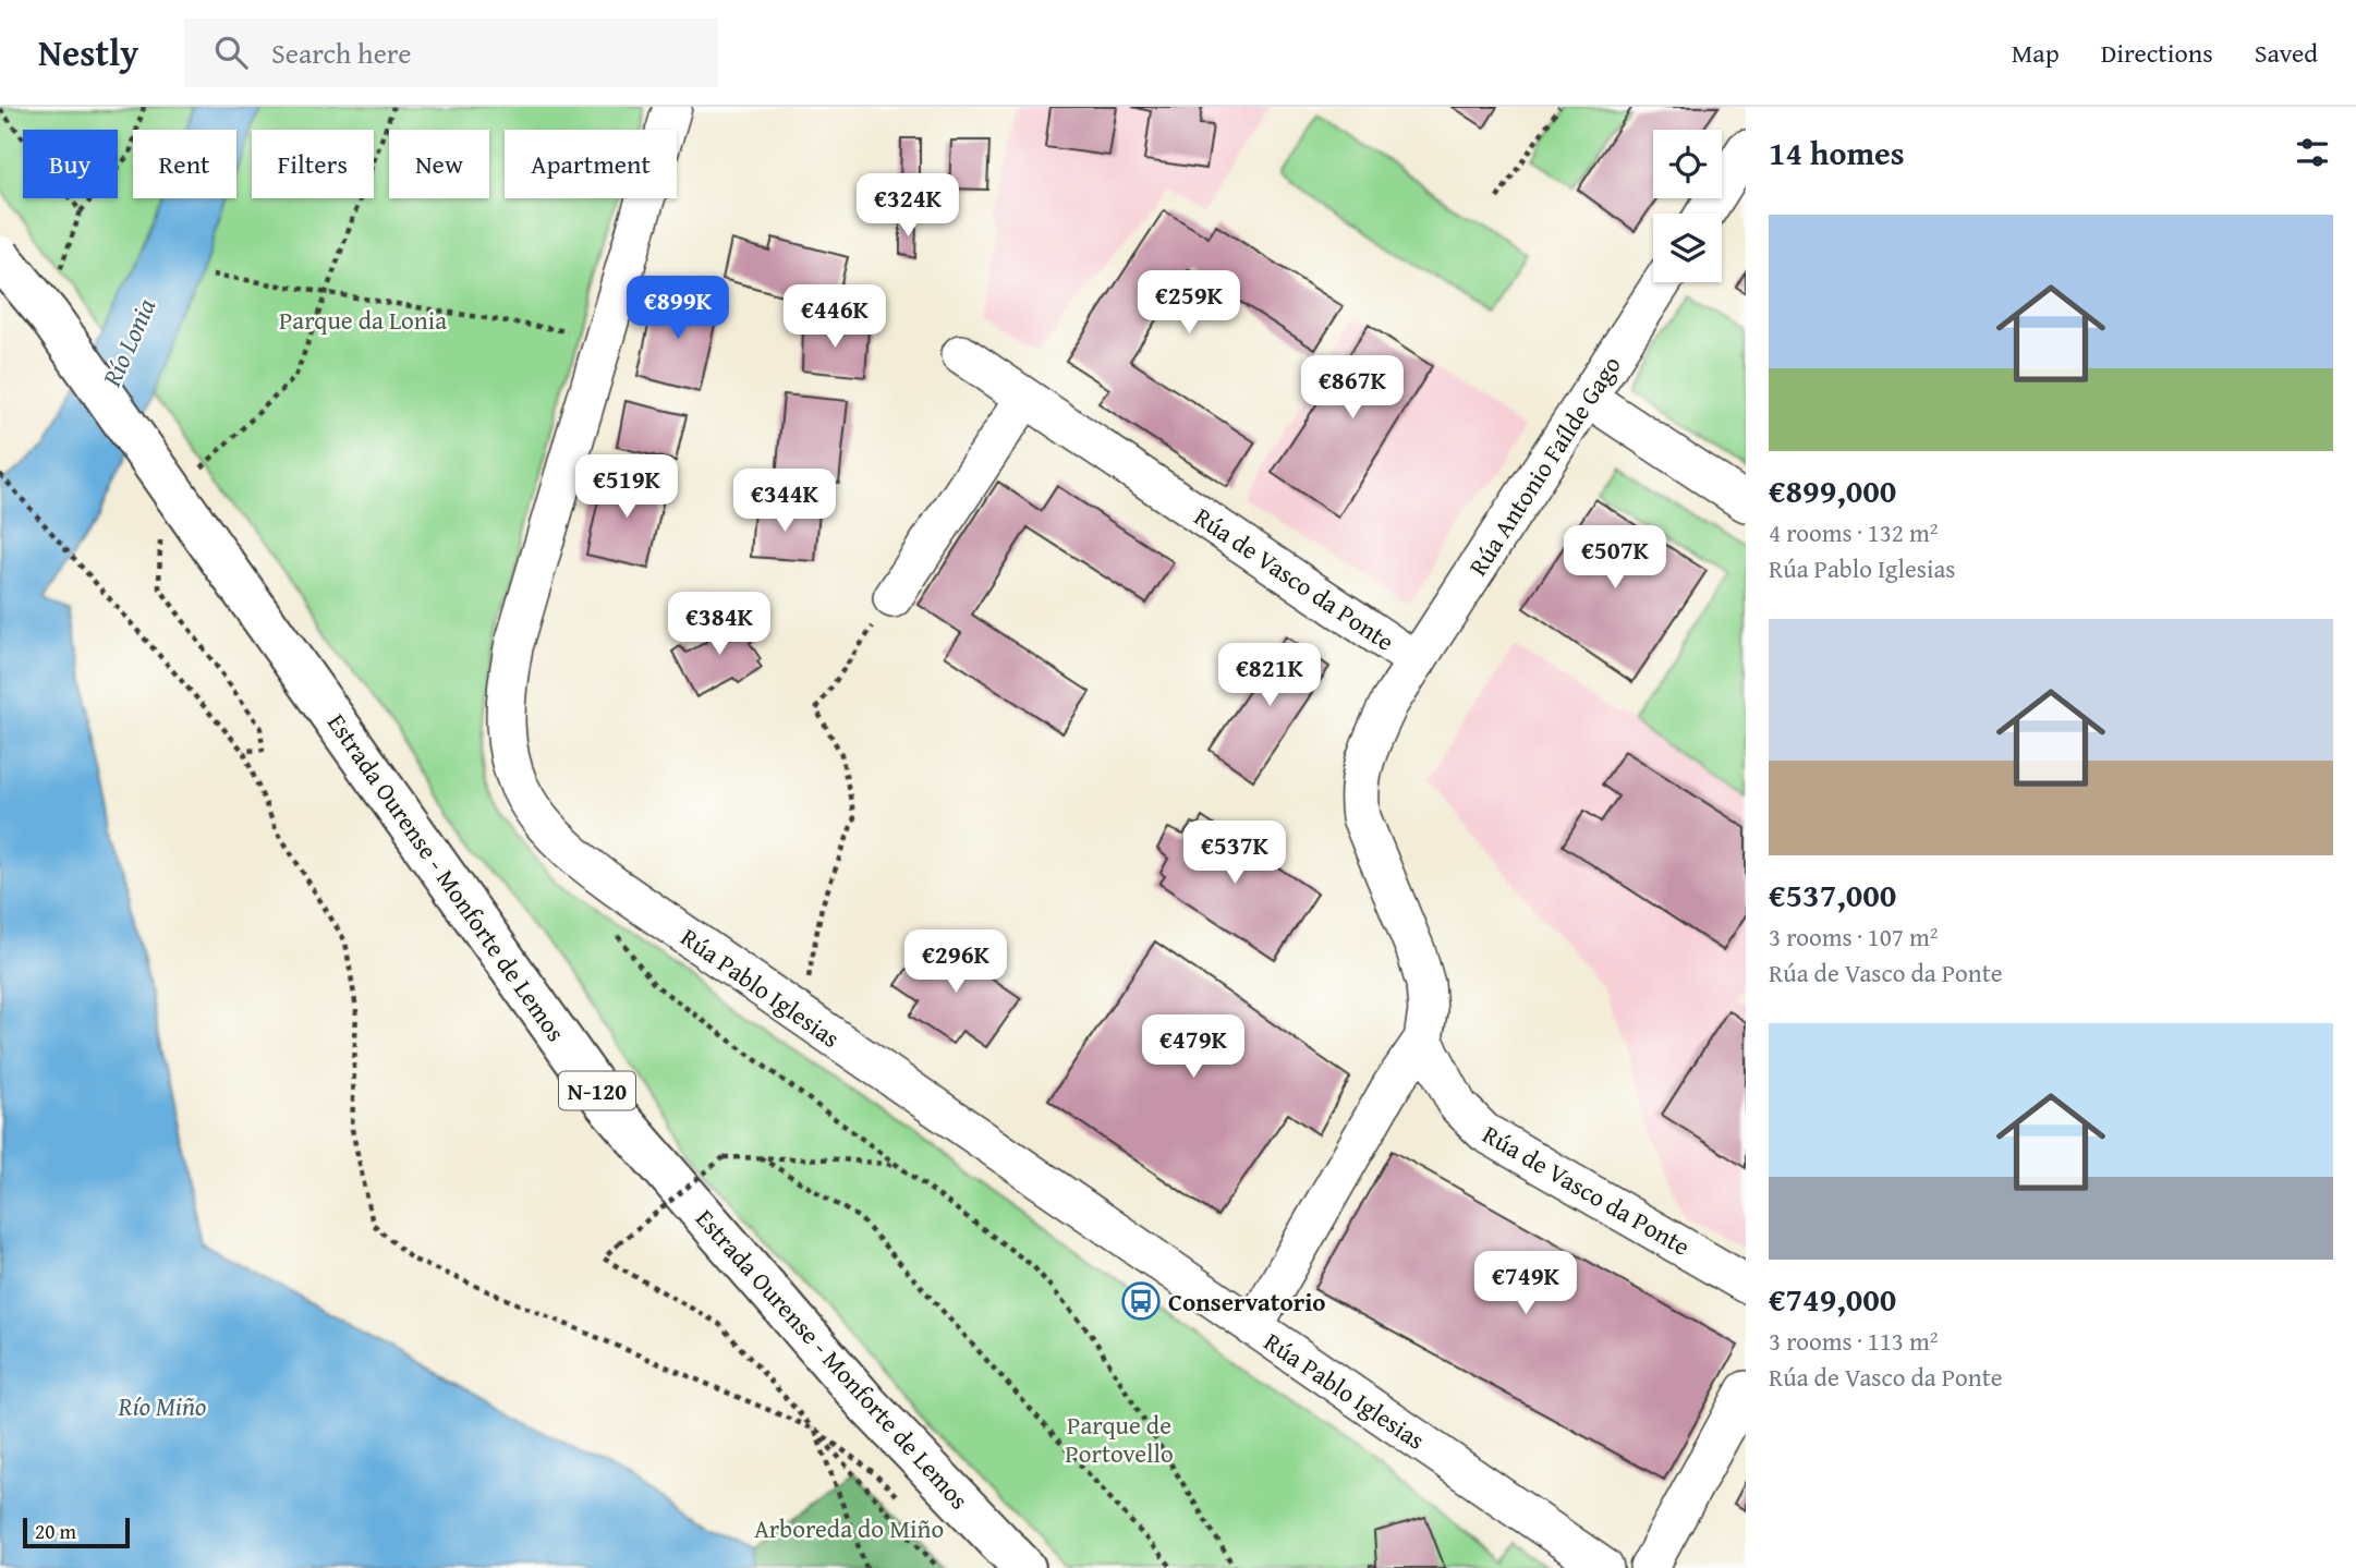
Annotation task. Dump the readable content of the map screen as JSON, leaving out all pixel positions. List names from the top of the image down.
{
  "streets": {
    "highway": ["Estrada Ourense - Monforte de Lemos", "N-120"],
    "street": ["Rúa Antonio Faílde Gago", "Rúa de Vasco da Ponte", "Rúa Pablo Iglesias"]
  },
  "crossings": [
    ["Rúa Antonio Faílde Gago", "Rúa de Vasco da Ponte"],
    ["Rúa de Vasco da Ponte", "Rúa Pablo Iglesias"]
  ],
  "water": ["Río Lonia", "Río Miño"],
  "parks": ["Parque da Lonia", "Parque de Portovello", "Arboreda do Miño"],
  "places": {
    "bus stop": ["Conservatorio"]
  },
  "scale_bar": "20 m",
  "page": {
    "header": "Nestly",
    "search": "Search here",
    "nav": ["Map", "Directions", "Saved"],
    "heading": "14 homes",
    "chip": [
      "Buy",
      "Rent",
      "Filters",
      "New",
      "Apartment"
    ],
    "price": [
      "€324K",
      "€259K",
      "€899K",
      "€446K",
      "€867K",
      "€519K",
      "€344K",
      "€507K",
      "€384K",
      "€821K",
      "€537K",
      "€296K",
      "€479K",
      "€749K"
    ],
    "list": [
      {
        "name": "€899,000",
        "note": "4 rooms · 132 m² · Rúa Pablo Iglesias"
      },
      {
        "name": "€537,000",
        "note": "3 rooms · 107 m² · Rúa de Vasco da Ponte"
      },
      {
        "name": "€749,000",
        "note": "3 rooms · 113 m² · Rúa de Vasco da Ponte"
      }
    ],
    "scale": "20 m"
  }
}
